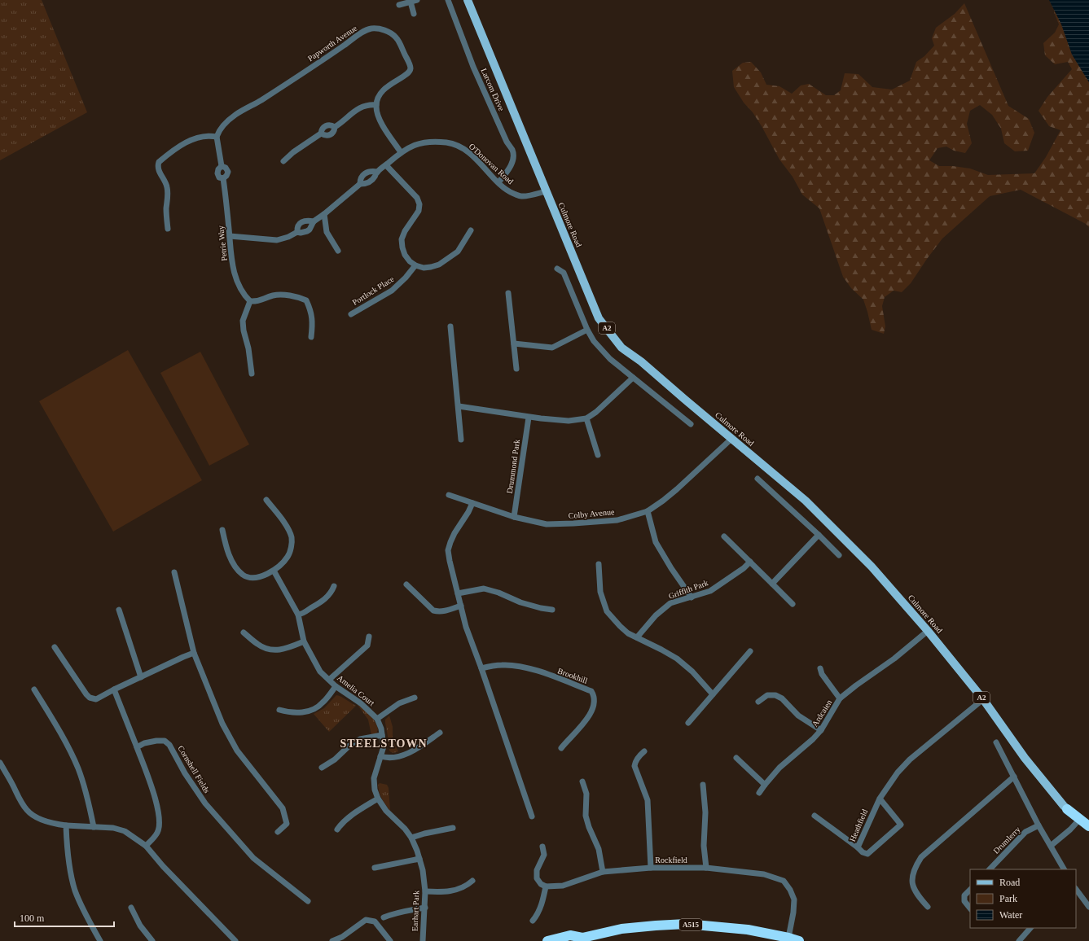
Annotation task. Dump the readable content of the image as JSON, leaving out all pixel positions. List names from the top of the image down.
{
  "streets": {
    "highway": ["A515"],
    "main road": ["Culmore Road", "A2"],
    "street": [
      "Papworth Avenue",
      "Larcom Drive",
      "O'Donovan Road",
      "Petrie Way",
      "Portlock Place",
      "Drummond Park",
      "Colby Avenue",
      "Griffith Park",
      "Brookhill",
      "Amelia Court",
      "Ardcaien",
      "Cornshell Fields",
      "Heathfield",
      "Drumlerry",
      "Rockfield",
      "Earhart Park"
    ]
  },
  "crossings": [
    ["Papworth Avenue", "Petrie Way"],
    ["Larcom Drive", "O'Donovan Road"],
    ["O'Donovan Road", "Culmore Road"],
    ["O'Donovan Road", "Petrie Way"],
    ["Culmore Road", "Colby Avenue"],
    ["Culmore Road", "Ardcaien"],
    ["Culmore Road", "Heathfield"],
    ["Drummond Park", "Colby Avenue"],
    ["Amelia Court", "Earhart Park"],
    ["Rockfield", "A515"]
  ],
  "districts": ["STEELSTOWN"],
  "legend": ["Road", "Park", "Water"],
  "scale_bar": "100 m"
}
